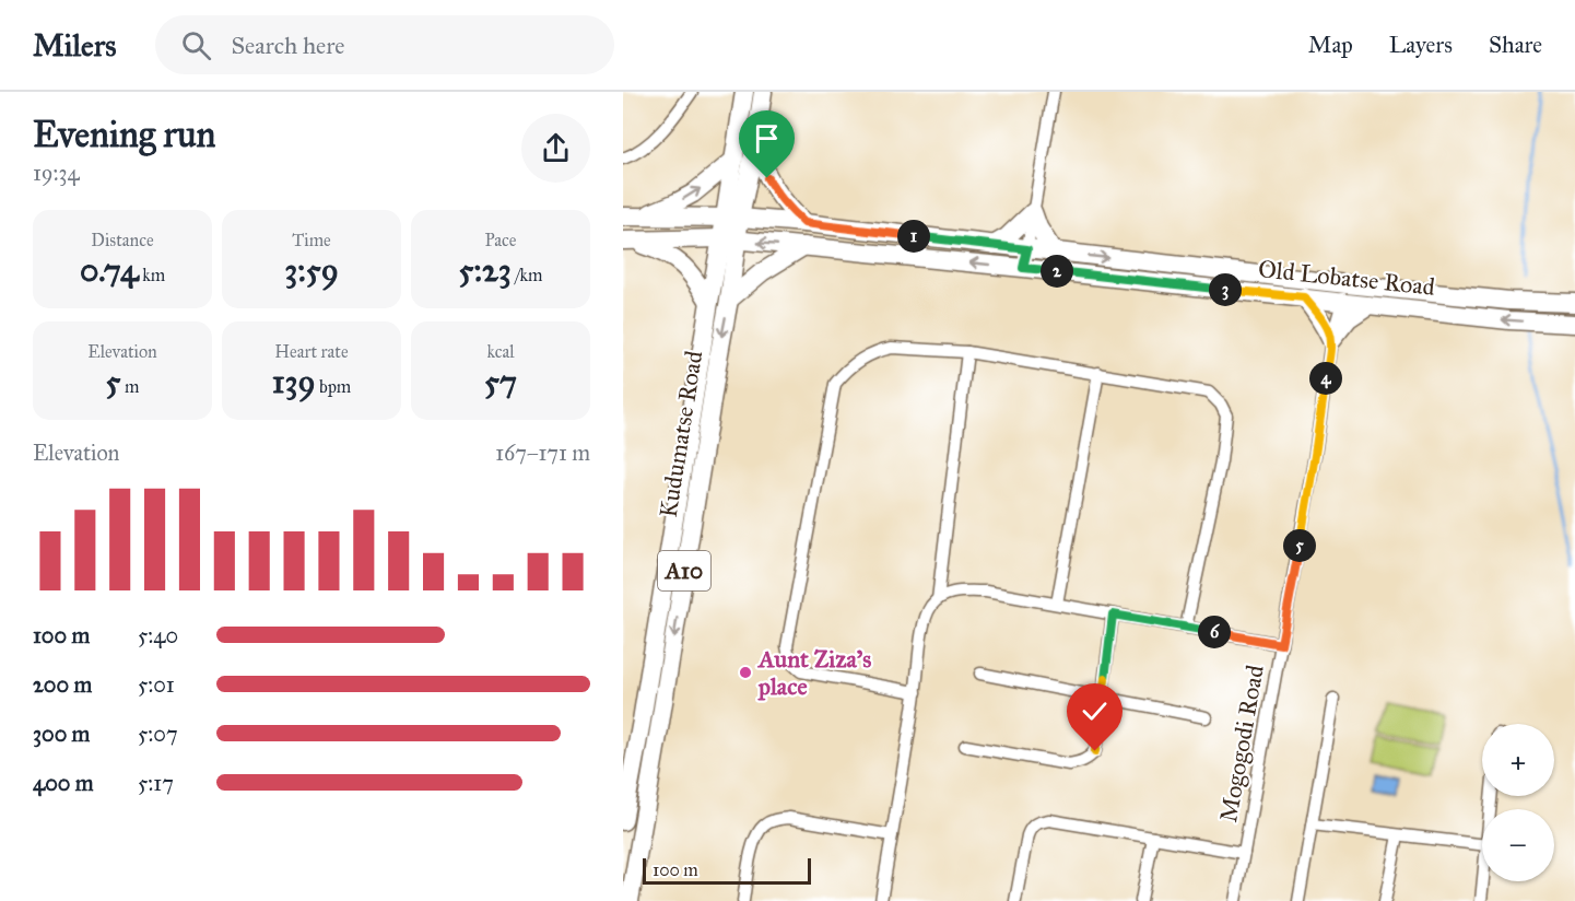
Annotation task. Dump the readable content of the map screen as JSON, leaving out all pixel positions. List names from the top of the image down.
{
  "streets": {
    "main road": ["Old Lobatse Road", "Kudumatse Road", "A10"],
    "street": ["Mogogodi Road"]
  },
  "crossings": [
    ["Old Lobatse Road", "Kudumatse Road"],
    ["Old Lobatse Road", "Mogogodi Road"]
  ],
  "places": ["Aunt Ziza's place"],
  "scale_bar": "100 m",
  "page": {
    "header": "Milers",
    "search": "Search here",
    "nav": ["Map", "Layers", "Share"],
    "heading": ["Evening run", "19:34"],
    "stats": [
      ["Distance", "0.74 km"],
      ["Time", "3:59"],
      ["Pace", "5:23 /km"],
      ["Elevation", "5 m"],
      ["Heart rate", "139 bpm"],
      ["kcal", "57"]
    ],
    "pins": [
      "1",
      "2",
      "3",
      "4",
      "5",
      "6"
    ],
    "chart": ["Elevation", "167–171 m"],
    "list": [
      {
        "name": "100 m",
        "note": "5:40"
      },
      {
        "name": "200 m",
        "note": "5:01"
      },
      {
        "name": "300 m",
        "note": "5:07"
      },
      {
        "name": "400 m",
        "note": "5:17"
      }
    ],
    "map_buttons": ["+", "−"],
    "scale": "100 m"
  }
}
